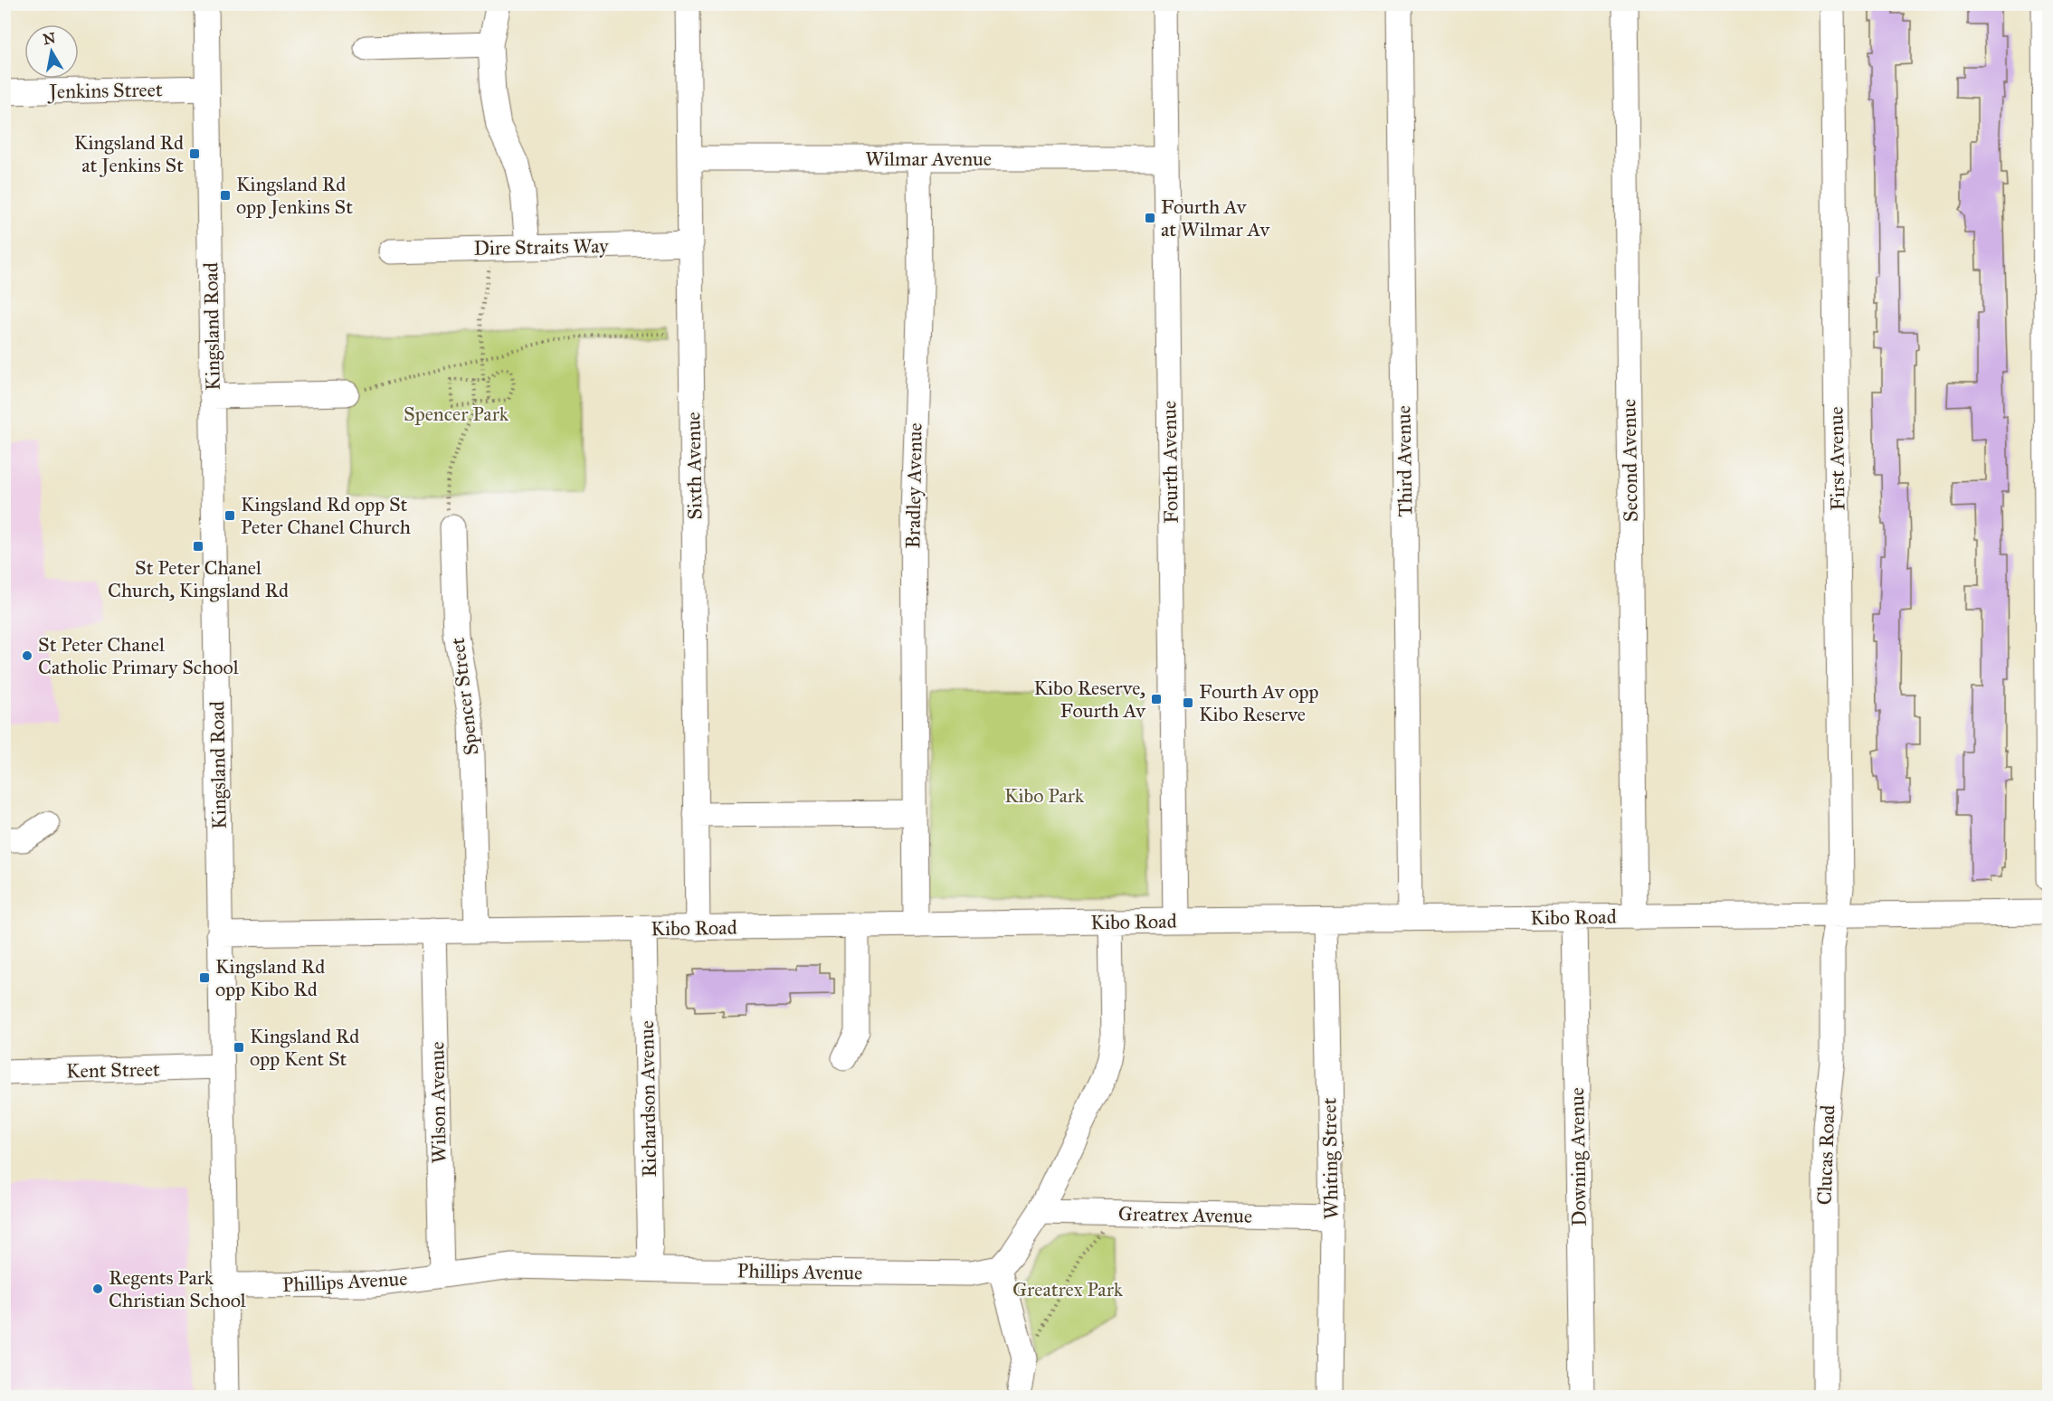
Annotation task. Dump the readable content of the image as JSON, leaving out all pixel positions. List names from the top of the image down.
{
  "streets": {
    "street": [
      "Jenkins Street",
      "Wilmar Avenue",
      "Dire Straits Way",
      "Kingsland Road",
      "First Avenue",
      "Second Avenue",
      "Third Avenue",
      "Fourth Avenue",
      "Sixth Avenue",
      "Bradley Avenue",
      "Spencer Street",
      "Kibo Road",
      "Kent Street",
      "Richardson Avenue",
      "Wilson Avenue",
      "Clucas Road",
      "Downing Avenue",
      "Whiting Street",
      "Greatrex Avenue",
      "Phillips Avenue"
    ]
  },
  "crossings": [
    ["Jenkins Street", "Kingsland Road"],
    ["Wilmar Avenue", "Fourth Avenue"],
    ["Wilmar Avenue", "Sixth Avenue"],
    ["Wilmar Avenue", "Bradley Avenue"],
    ["Dire Straits Way", "Sixth Avenue"],
    ["Kingsland Road", "Kibo Road"],
    ["Kingsland Road", "Kent Street"],
    ["Kingsland Road", "Phillips Avenue"],
    ["First Avenue", "Kibo Road"],
    ["First Avenue", "Clucas Road"],
    ["Second Avenue", "Kibo Road"],
    ["Third Avenue", "Kibo Road"],
    ["Fourth Avenue", "Kibo Road"],
    ["Sixth Avenue", "Kibo Road"],
    ["Bradley Avenue", "Kibo Road"],
    ["Spencer Street", "Kibo Road"],
    ["Kibo Road", "Richardson Avenue"],
    ["Kibo Road", "Wilson Avenue"],
    ["Kibo Road", "Clucas Road"],
    ["Kibo Road", "Downing Avenue"],
    ["Kibo Road", "Whiting Street"],
    ["Richardson Avenue", "Phillips Avenue"],
    ["Wilson Avenue", "Phillips Avenue"],
    ["Whiting Street", "Greatrex Avenue"]
  ],
  "parks": ["Spencer Park", "Kibo Park", "Greatrex Park"],
  "places": {
    "transit": [
      "Kingsland Rd at Jenkins St",
      "Kingsland Rd opp Jenkins St",
      "Fourth Av at Wilmar Av",
      "Kingsland Rd opp St Peter Chanel Church",
      "St Peter Chanel Church, Kingsland Rd",
      "Kibo Reserve, Fourth Av",
      "Fourth Av opp Kibo Reserve",
      "Kingsland Rd opp Kibo Rd",
      "Kingsland Rd opp Kent St"
    ],
    "other": ["St Peter Chanel Catholic Primary School", "Regents Park Christian School"]
  },
  "north": "top"
}
